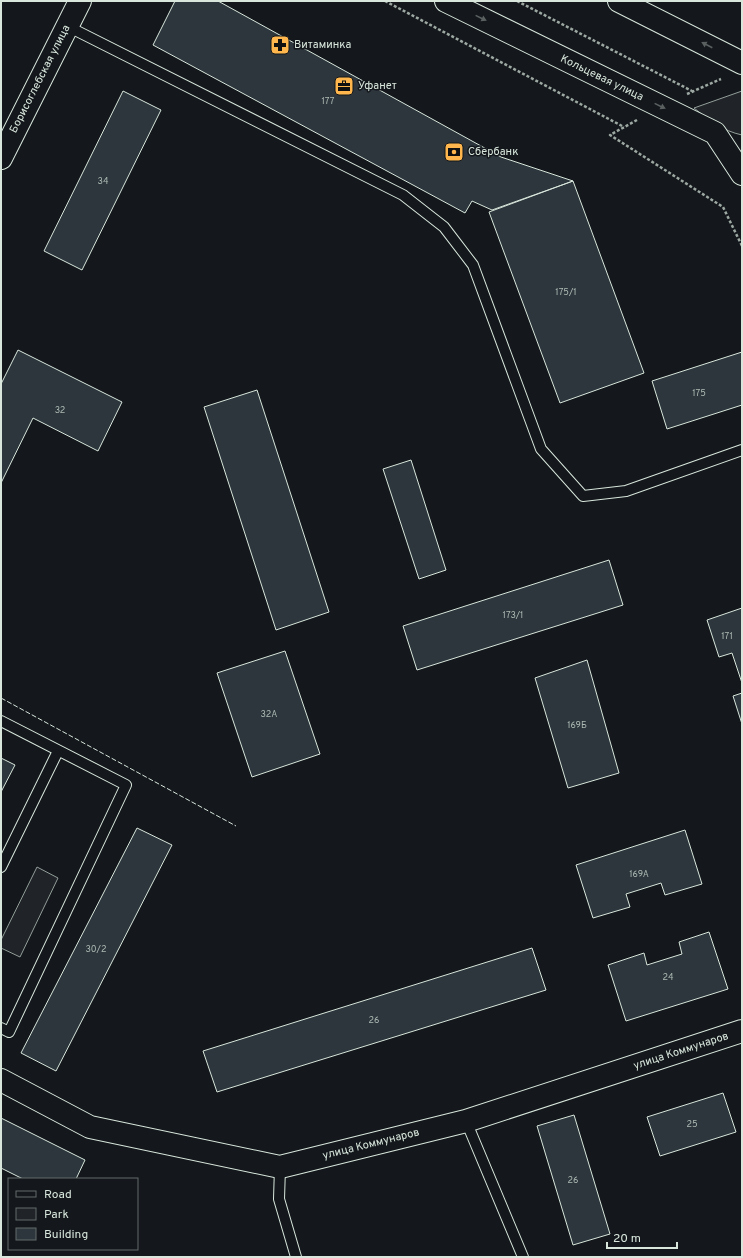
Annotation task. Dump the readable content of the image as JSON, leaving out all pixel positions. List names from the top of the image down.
{
  "streets": {
    "street": ["Кольцевая улица", "Борисоглебская улица", "улица Коммунаров"]
  },
  "places": {
    "pharmacy": ["Витаминка"],
    "office": ["Уфанет"],
    "bank": ["Сбербанк"]
  },
  "house_numbers": [
    "177",
    "34",
    "175/1",
    "175",
    "32",
    "173/1",
    "171",
    "32А",
    "169Б",
    "169А",
    "30/2",
    "24",
    "26",
    "25",
    "26"
  ],
  "legend": ["Road", "Park", "Building"],
  "scale_bar": "20 m"
}
